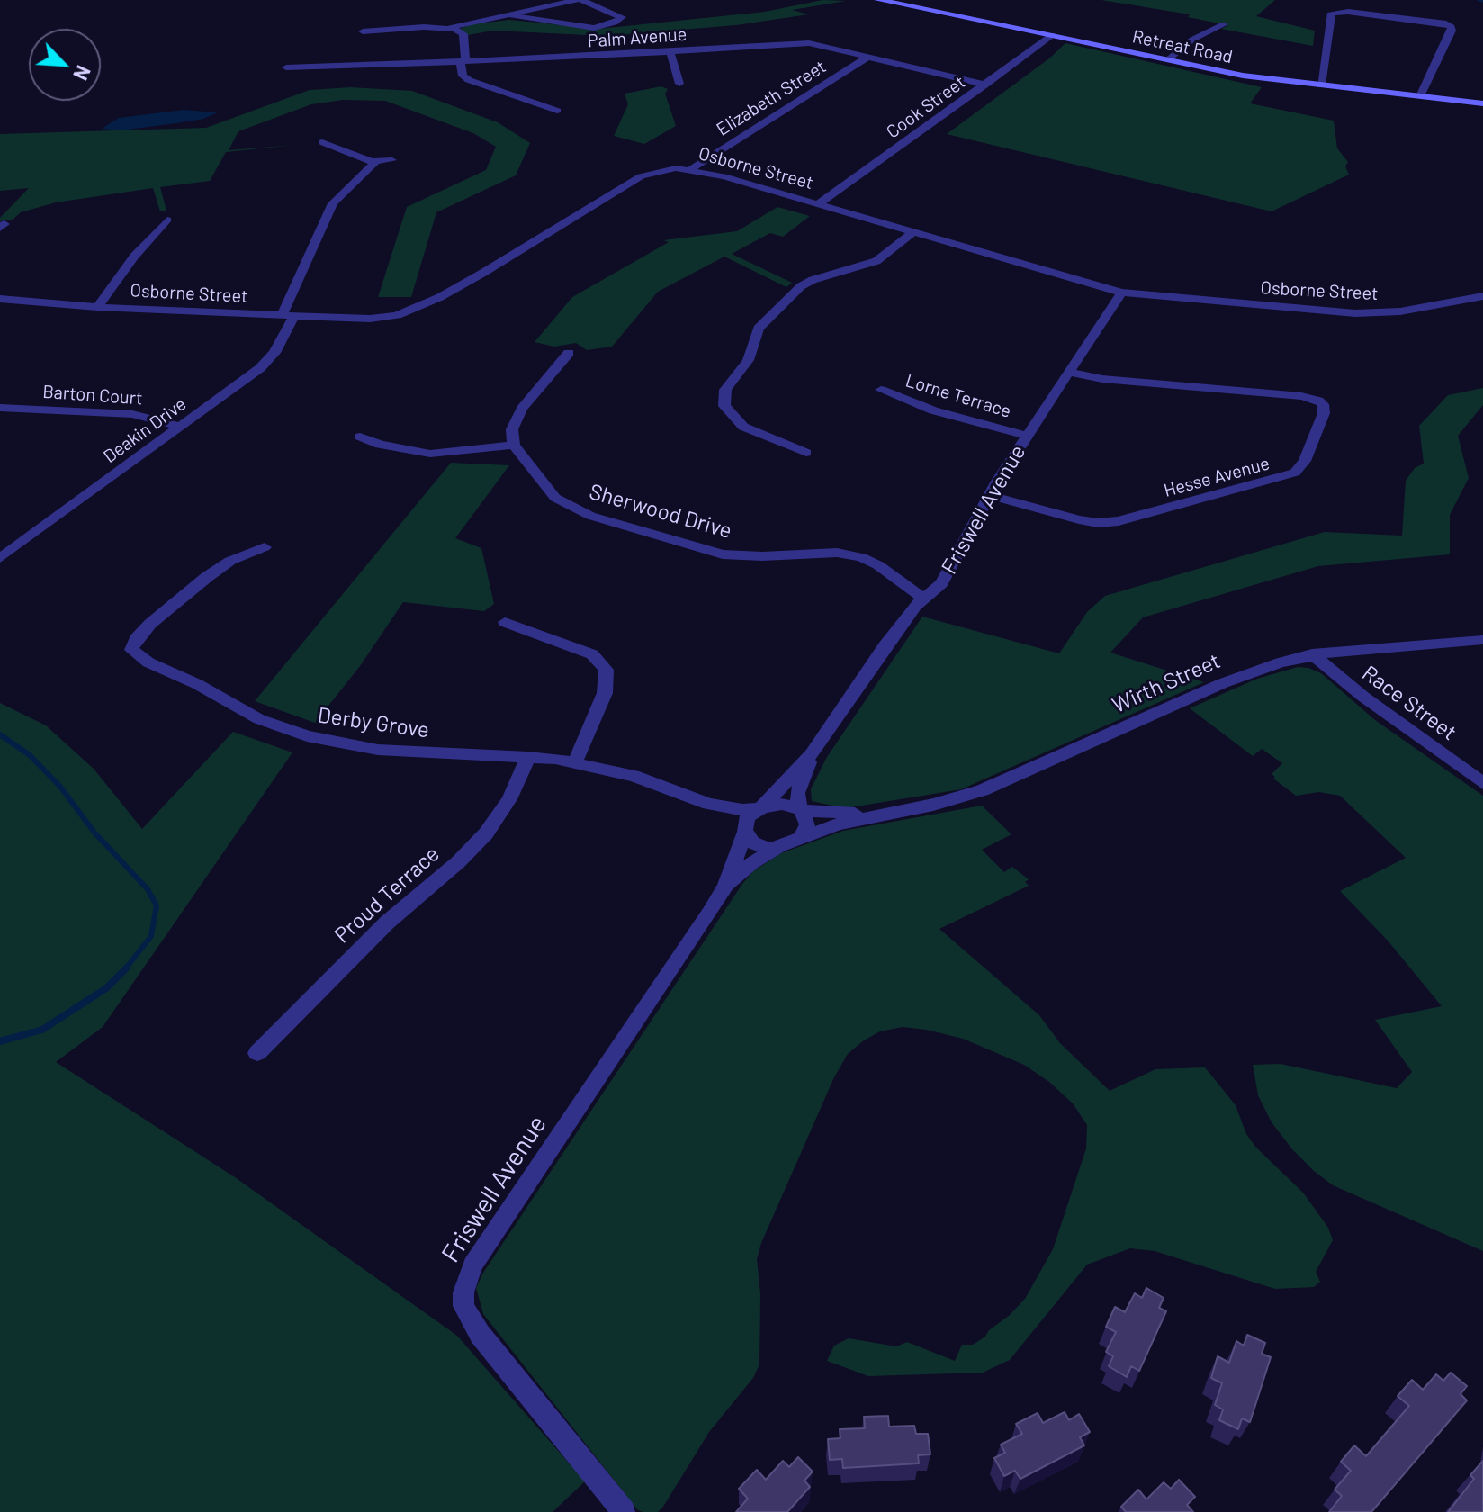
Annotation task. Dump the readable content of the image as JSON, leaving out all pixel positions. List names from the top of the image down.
{
  "streets": {
    "street": [
      "Palm Avenue",
      "Retreat Road",
      "Elizabeth Street",
      "Cook Street",
      "Osborne Street",
      "Barton Court",
      "Lorne Terrace",
      "Deakin Drive",
      "Hesse Avenue",
      "Friswell Avenue",
      "Sherwood Drive",
      "Wirth Street",
      "Race Street",
      "Derby Grove",
      "Proud Terrace"
    ]
  },
  "crossings": [
    ["Palm Avenue", "Elizabeth Street"],
    ["Palm Avenue", "Cook Street"],
    ["Retreat Road", "Cook Street"],
    ["Elizabeth Street", "Osborne Street"],
    ["Cook Street", "Osborne Street"],
    ["Osborne Street", "Deakin Drive"],
    ["Osborne Street", "Friswell Avenue"],
    ["Barton Court", "Deakin Drive"],
    ["Lorne Terrace", "Friswell Avenue"],
    ["Hesse Avenue", "Friswell Avenue"],
    ["Friswell Avenue", "Sherwood Drive"],
    ["Friswell Avenue", "Wirth Street"],
    ["Friswell Avenue", "Derby Grove"],
    ["Wirth Street", "Race Street"],
    ["Wirth Street", "Derby Grove"],
    ["Derby Grove", "Proud Terrace"]
  ],
  "north": "bottom right"
}
